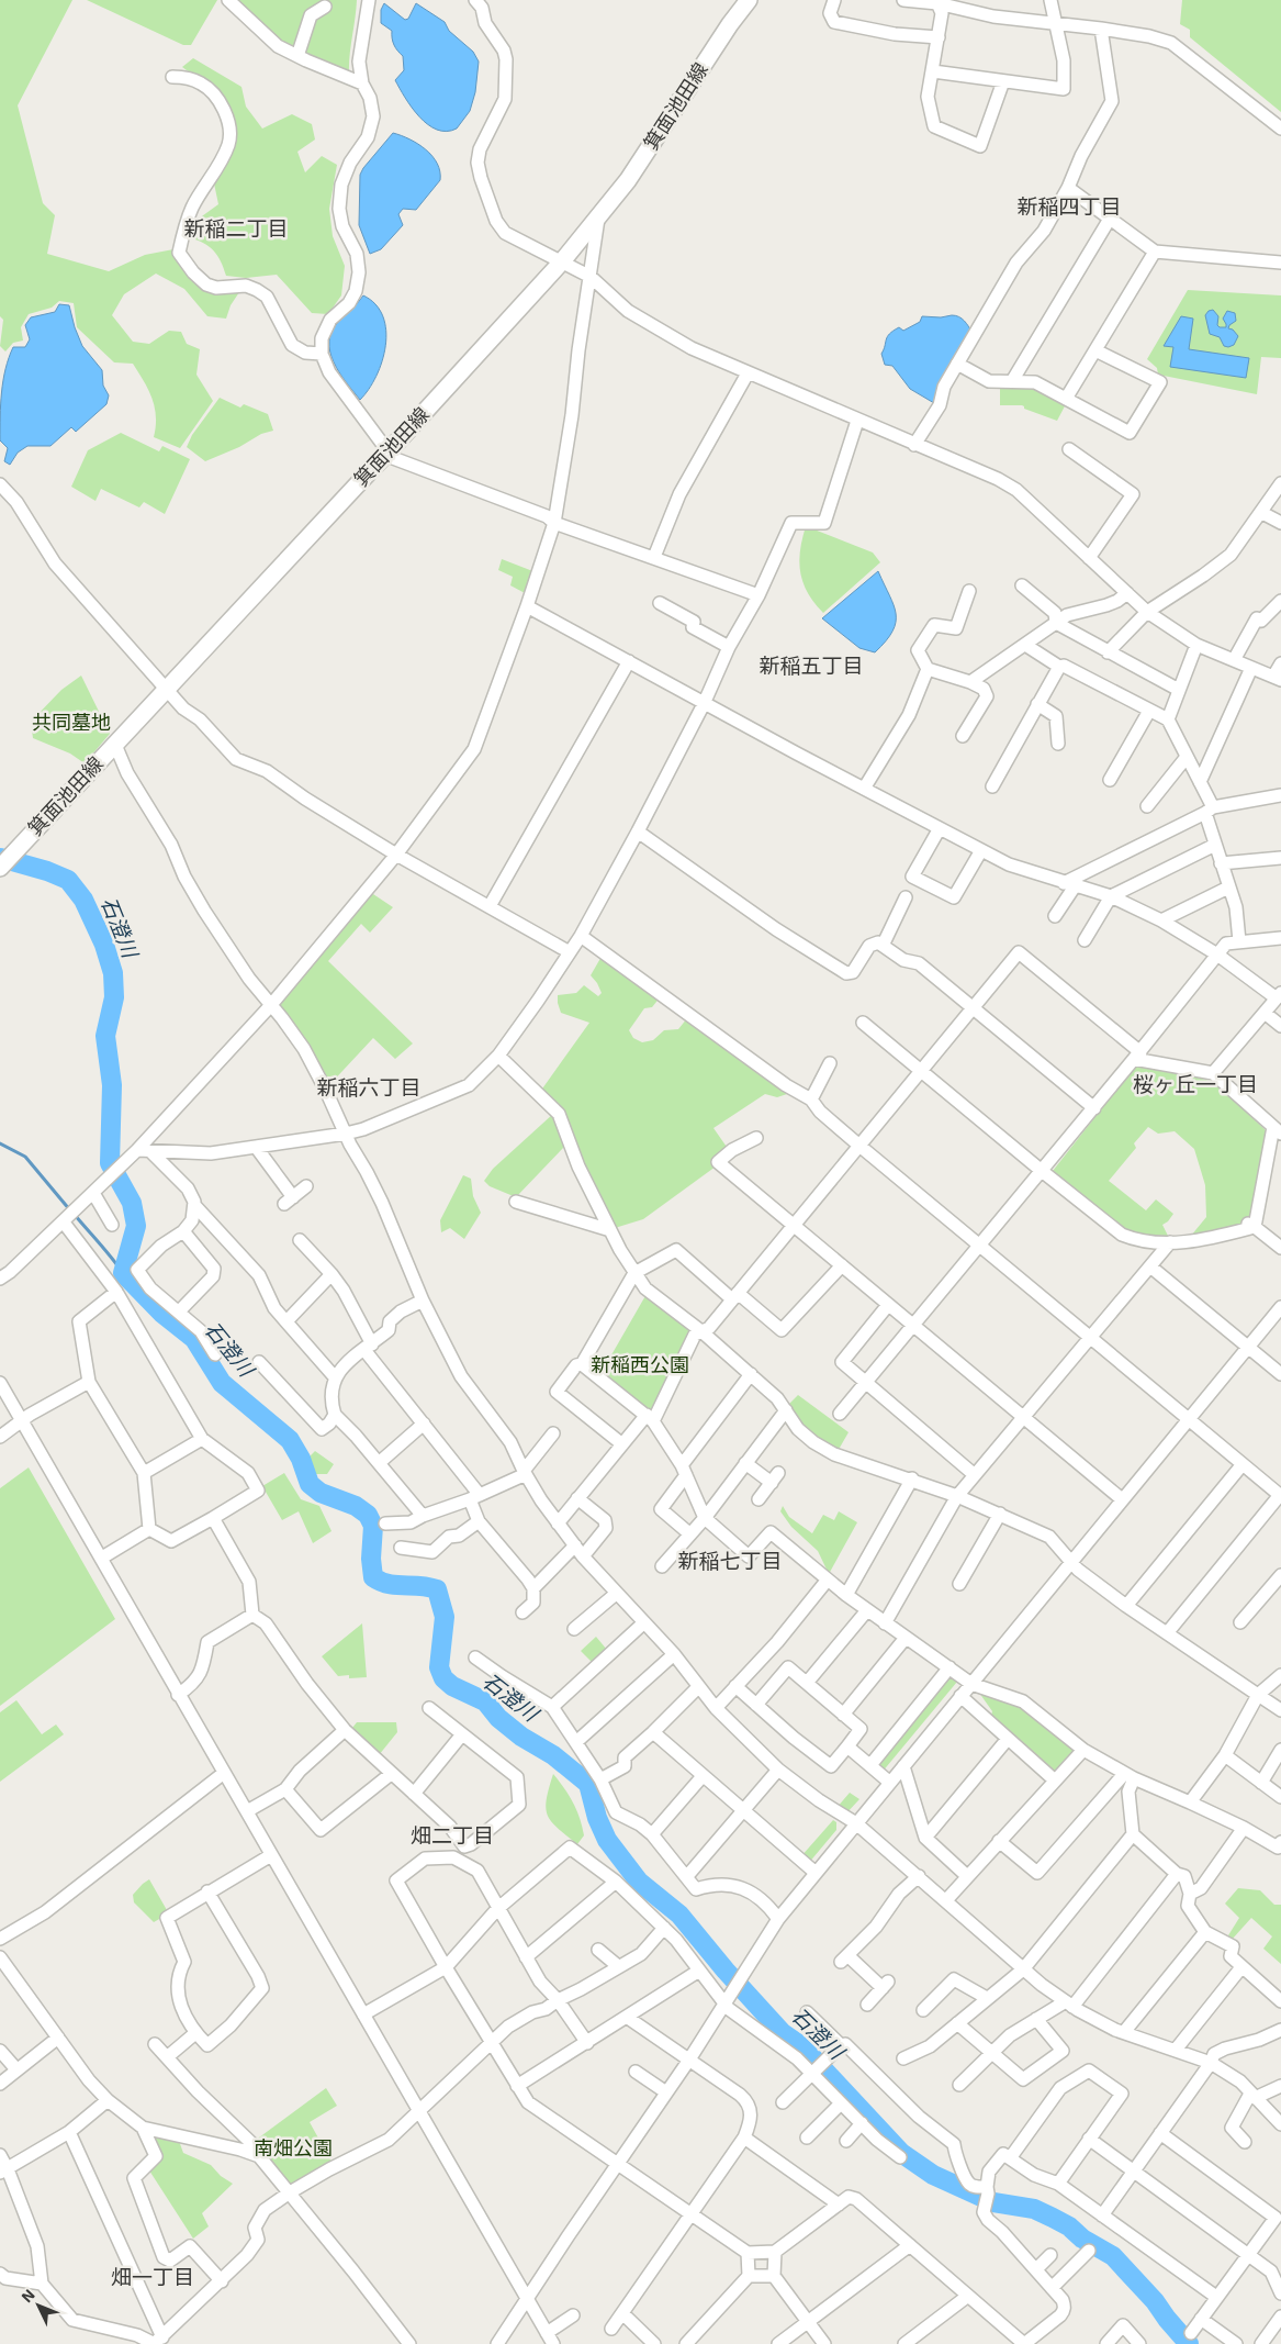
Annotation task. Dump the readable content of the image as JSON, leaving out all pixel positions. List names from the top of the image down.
{
  "streets": {
    "main road": ["箕面池田線"]
  },
  "districts": [
    "新稲四丁目",
    "新稲二丁目",
    "新稲五丁目",
    "桜ヶ丘一丁目",
    "新稲六丁目",
    "新稲七丁目",
    "畑二丁目",
    "畑一丁目"
  ],
  "water": ["石澄川"],
  "parks": ["共同墓地", "新稲西公園", "南畑公園"],
  "north": "top left"
}
